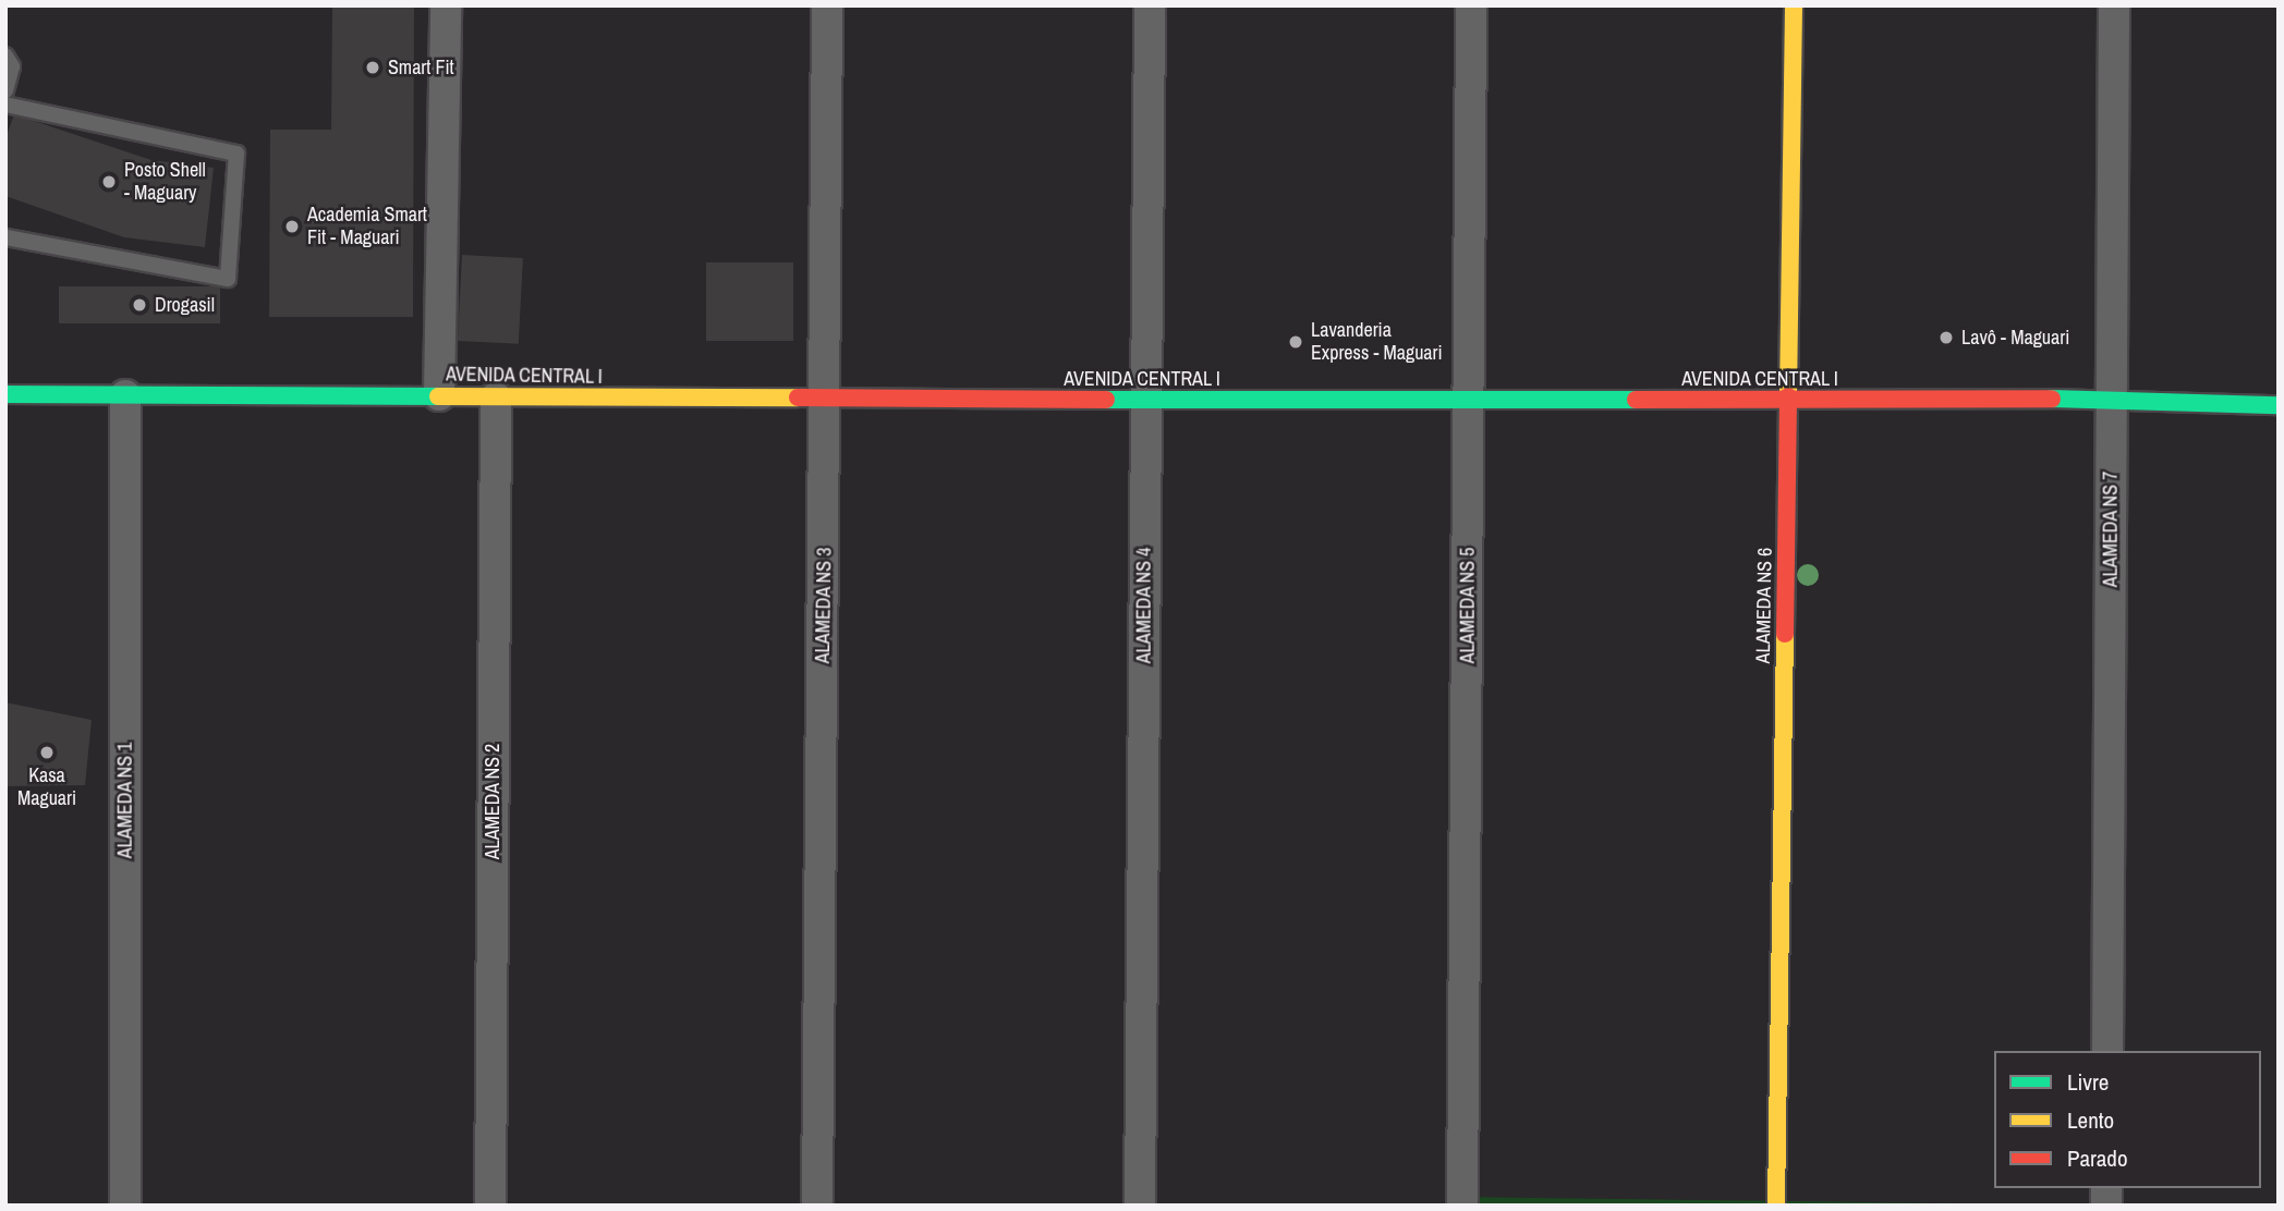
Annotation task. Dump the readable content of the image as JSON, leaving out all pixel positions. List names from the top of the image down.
{
  "streets": {
    "main road": ["AVENIDA CENTRAL I", "ALAMEDA NS 6"],
    "street": [
      "ALAMEDA NS 7",
      "ALAMEDA NS 3",
      "ALAMEDA NS 4",
      "ALAMEDA NS 5",
      "ALAMEDA NS 1",
      "ALAMEDA NS 2"
    ]
  },
  "crossings": [
    ["AVENIDA CENTRAL I", "ALAMEDA NS 7"],
    ["AVENIDA CENTRAL I", "ALAMEDA NS 3"],
    ["AVENIDA CENTRAL I", "ALAMEDA NS 4"],
    ["AVENIDA CENTRAL I", "ALAMEDA NS 5"],
    ["AVENIDA CENTRAL I", "ALAMEDA NS 6"],
    ["AVENIDA CENTRAL I", "ALAMEDA NS 1"],
    ["AVENIDA CENTRAL I", "ALAMEDA NS 2"]
  ],
  "places": [
    "Smart Fit",
    "Posto Shell - Maguary",
    "Academia Smart Fit - Maguari",
    "Drogasil",
    "Lavô - Maguari",
    "Lavanderia Express - Maguari",
    "Kasa Maguari"
  ],
  "legend": ["Livre", "Lento", "Parado"]
}
